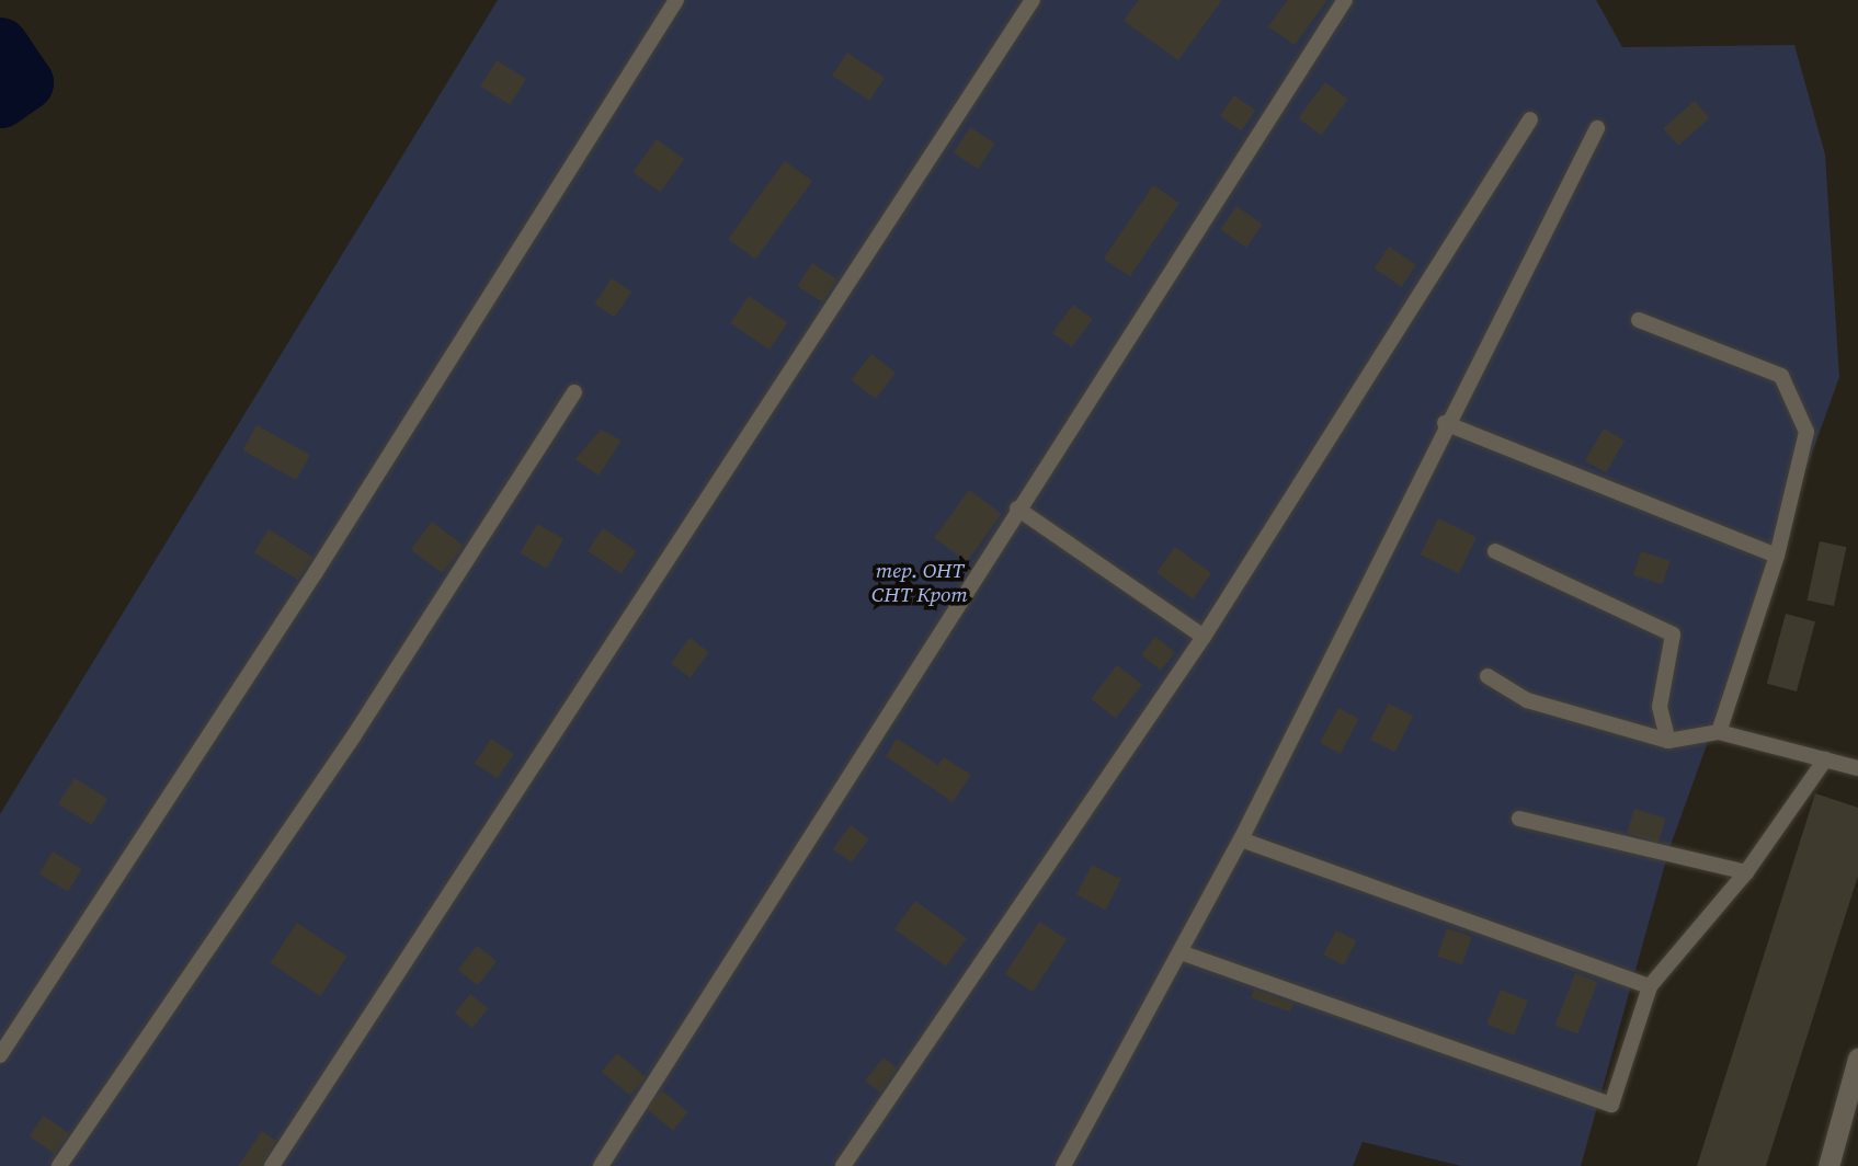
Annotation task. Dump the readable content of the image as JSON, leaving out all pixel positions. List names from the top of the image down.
{
  "parks": ["тер. ОНТ СНТ Крот"]
}
